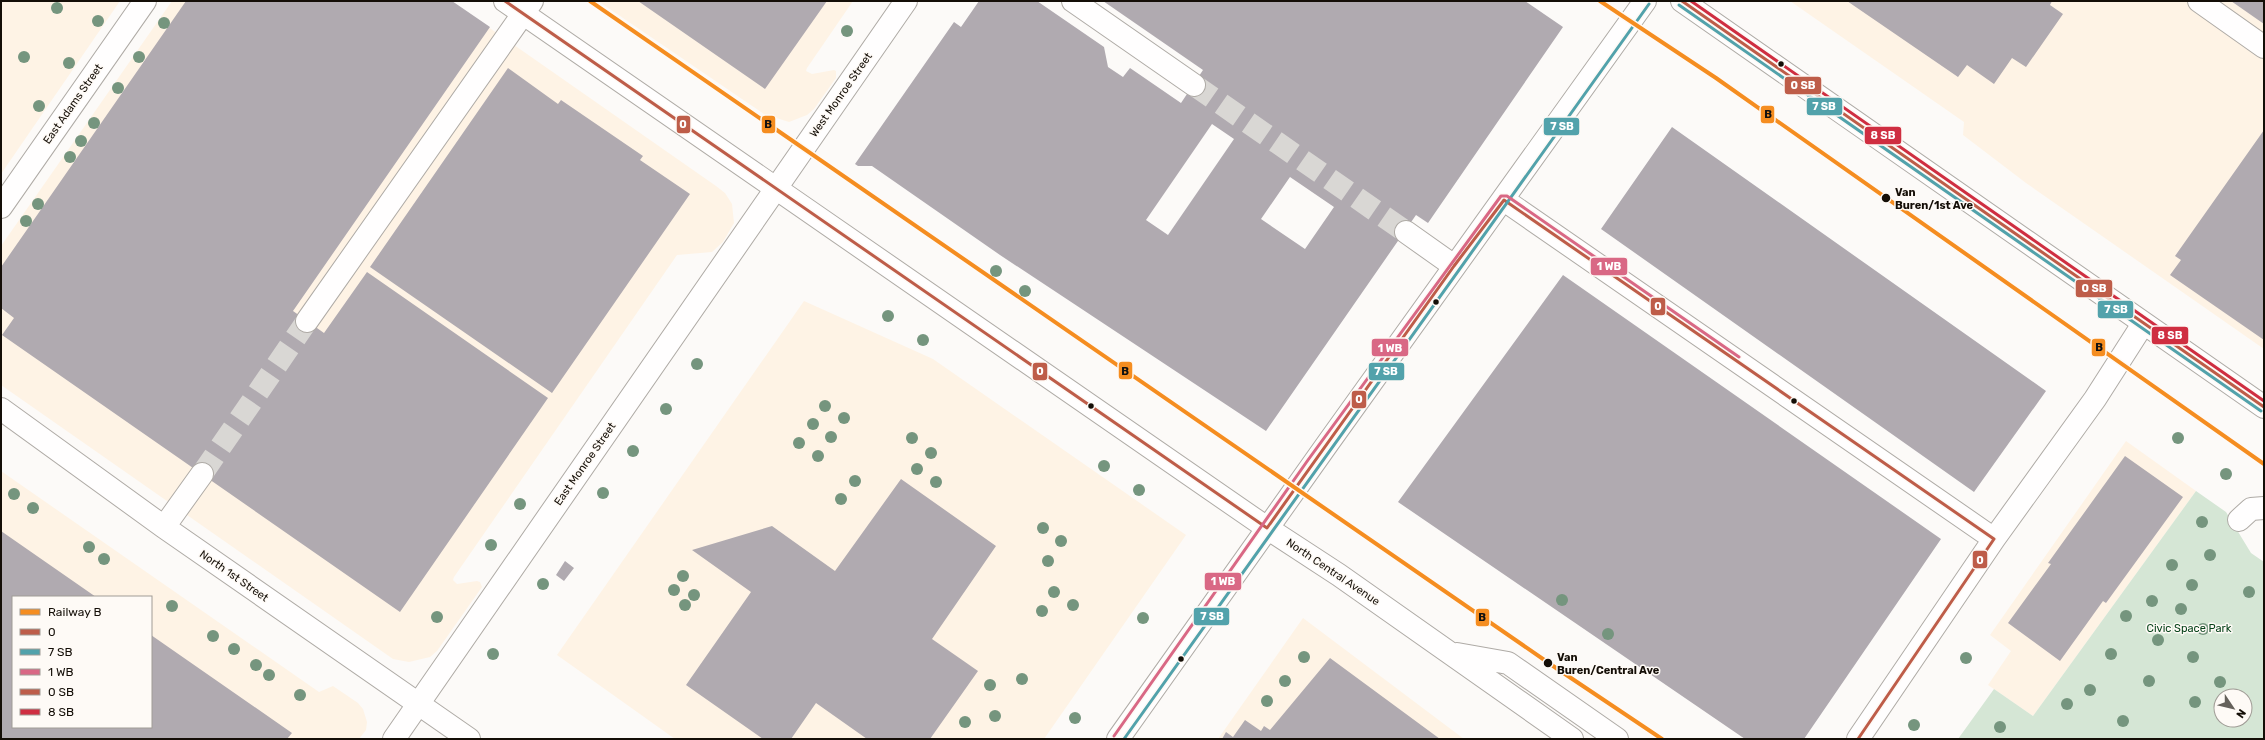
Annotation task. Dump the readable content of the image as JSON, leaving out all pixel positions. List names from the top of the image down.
{
  "streets": {
    "main road": [
      "West Monroe Street",
      "East Adams Street",
      "East Monroe Street",
      "North Central Avenue",
      "North 1st Street"
    ]
  },
  "crossings": [
    ["West Monroe Street", "East Monroe Street"],
    ["West Monroe Street", "North Central Avenue"],
    ["East Monroe Street", "North Central Avenue"],
    ["East Monroe Street", "North 1st Street"]
  ],
  "parks": ["Civic Space Park"],
  "places": ["Van Buren/1st Ave", "Van Buren/Central Ave"],
  "lines": ["rail line B", "transit line 0"],
  "legend": [
    "Railway B",
    "0",
    "7 SB",
    "1 WB",
    "0 SB",
    "8 SB"
  ],
  "north": "bottom right"
}
